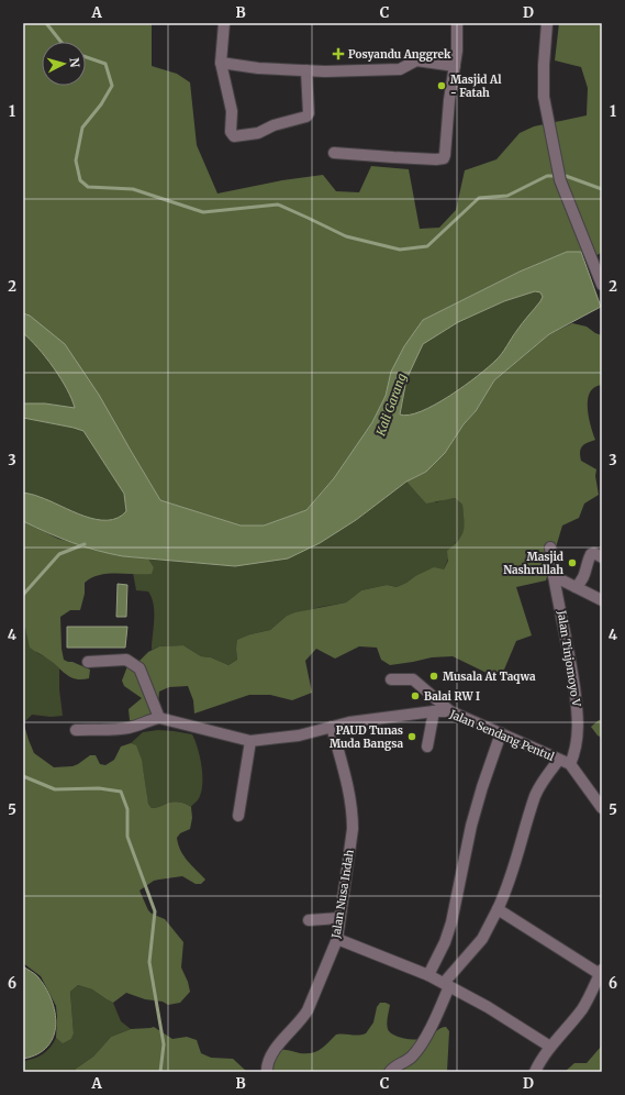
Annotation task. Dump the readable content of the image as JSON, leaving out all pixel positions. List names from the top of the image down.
{
  "streets": {
    "street": ["Jalan Tinjomoyo V", "Jalan Sendang Pentul", "Jalan Nusa Indah"]
  },
  "crossings": [
    ["Jalan Tinjomoyo V", "Jalan Sendang Pentul"],
    ["Jalan Sendang Pentul", "Jalan Nusa Indah"]
  ],
  "water": ["Kali Garang"],
  "places": {
    "health": ["Posyandu Anggrek"],
    "other": [
      "Masjid Al - Fatah",
      "Masjid Nashrullah",
      "Musala At Taqwa",
      "Balai RW I",
      "PAUD Tunas Muda Bangsa"
    ]
  },
  "north": "right",
  "grid": {
    "columns": [
      "A",
      "B",
      "C",
      "D"
    ],
    "rows": [
      "1",
      "2",
      "3",
      "4",
      "5",
      "6"
    ]
  }
}
